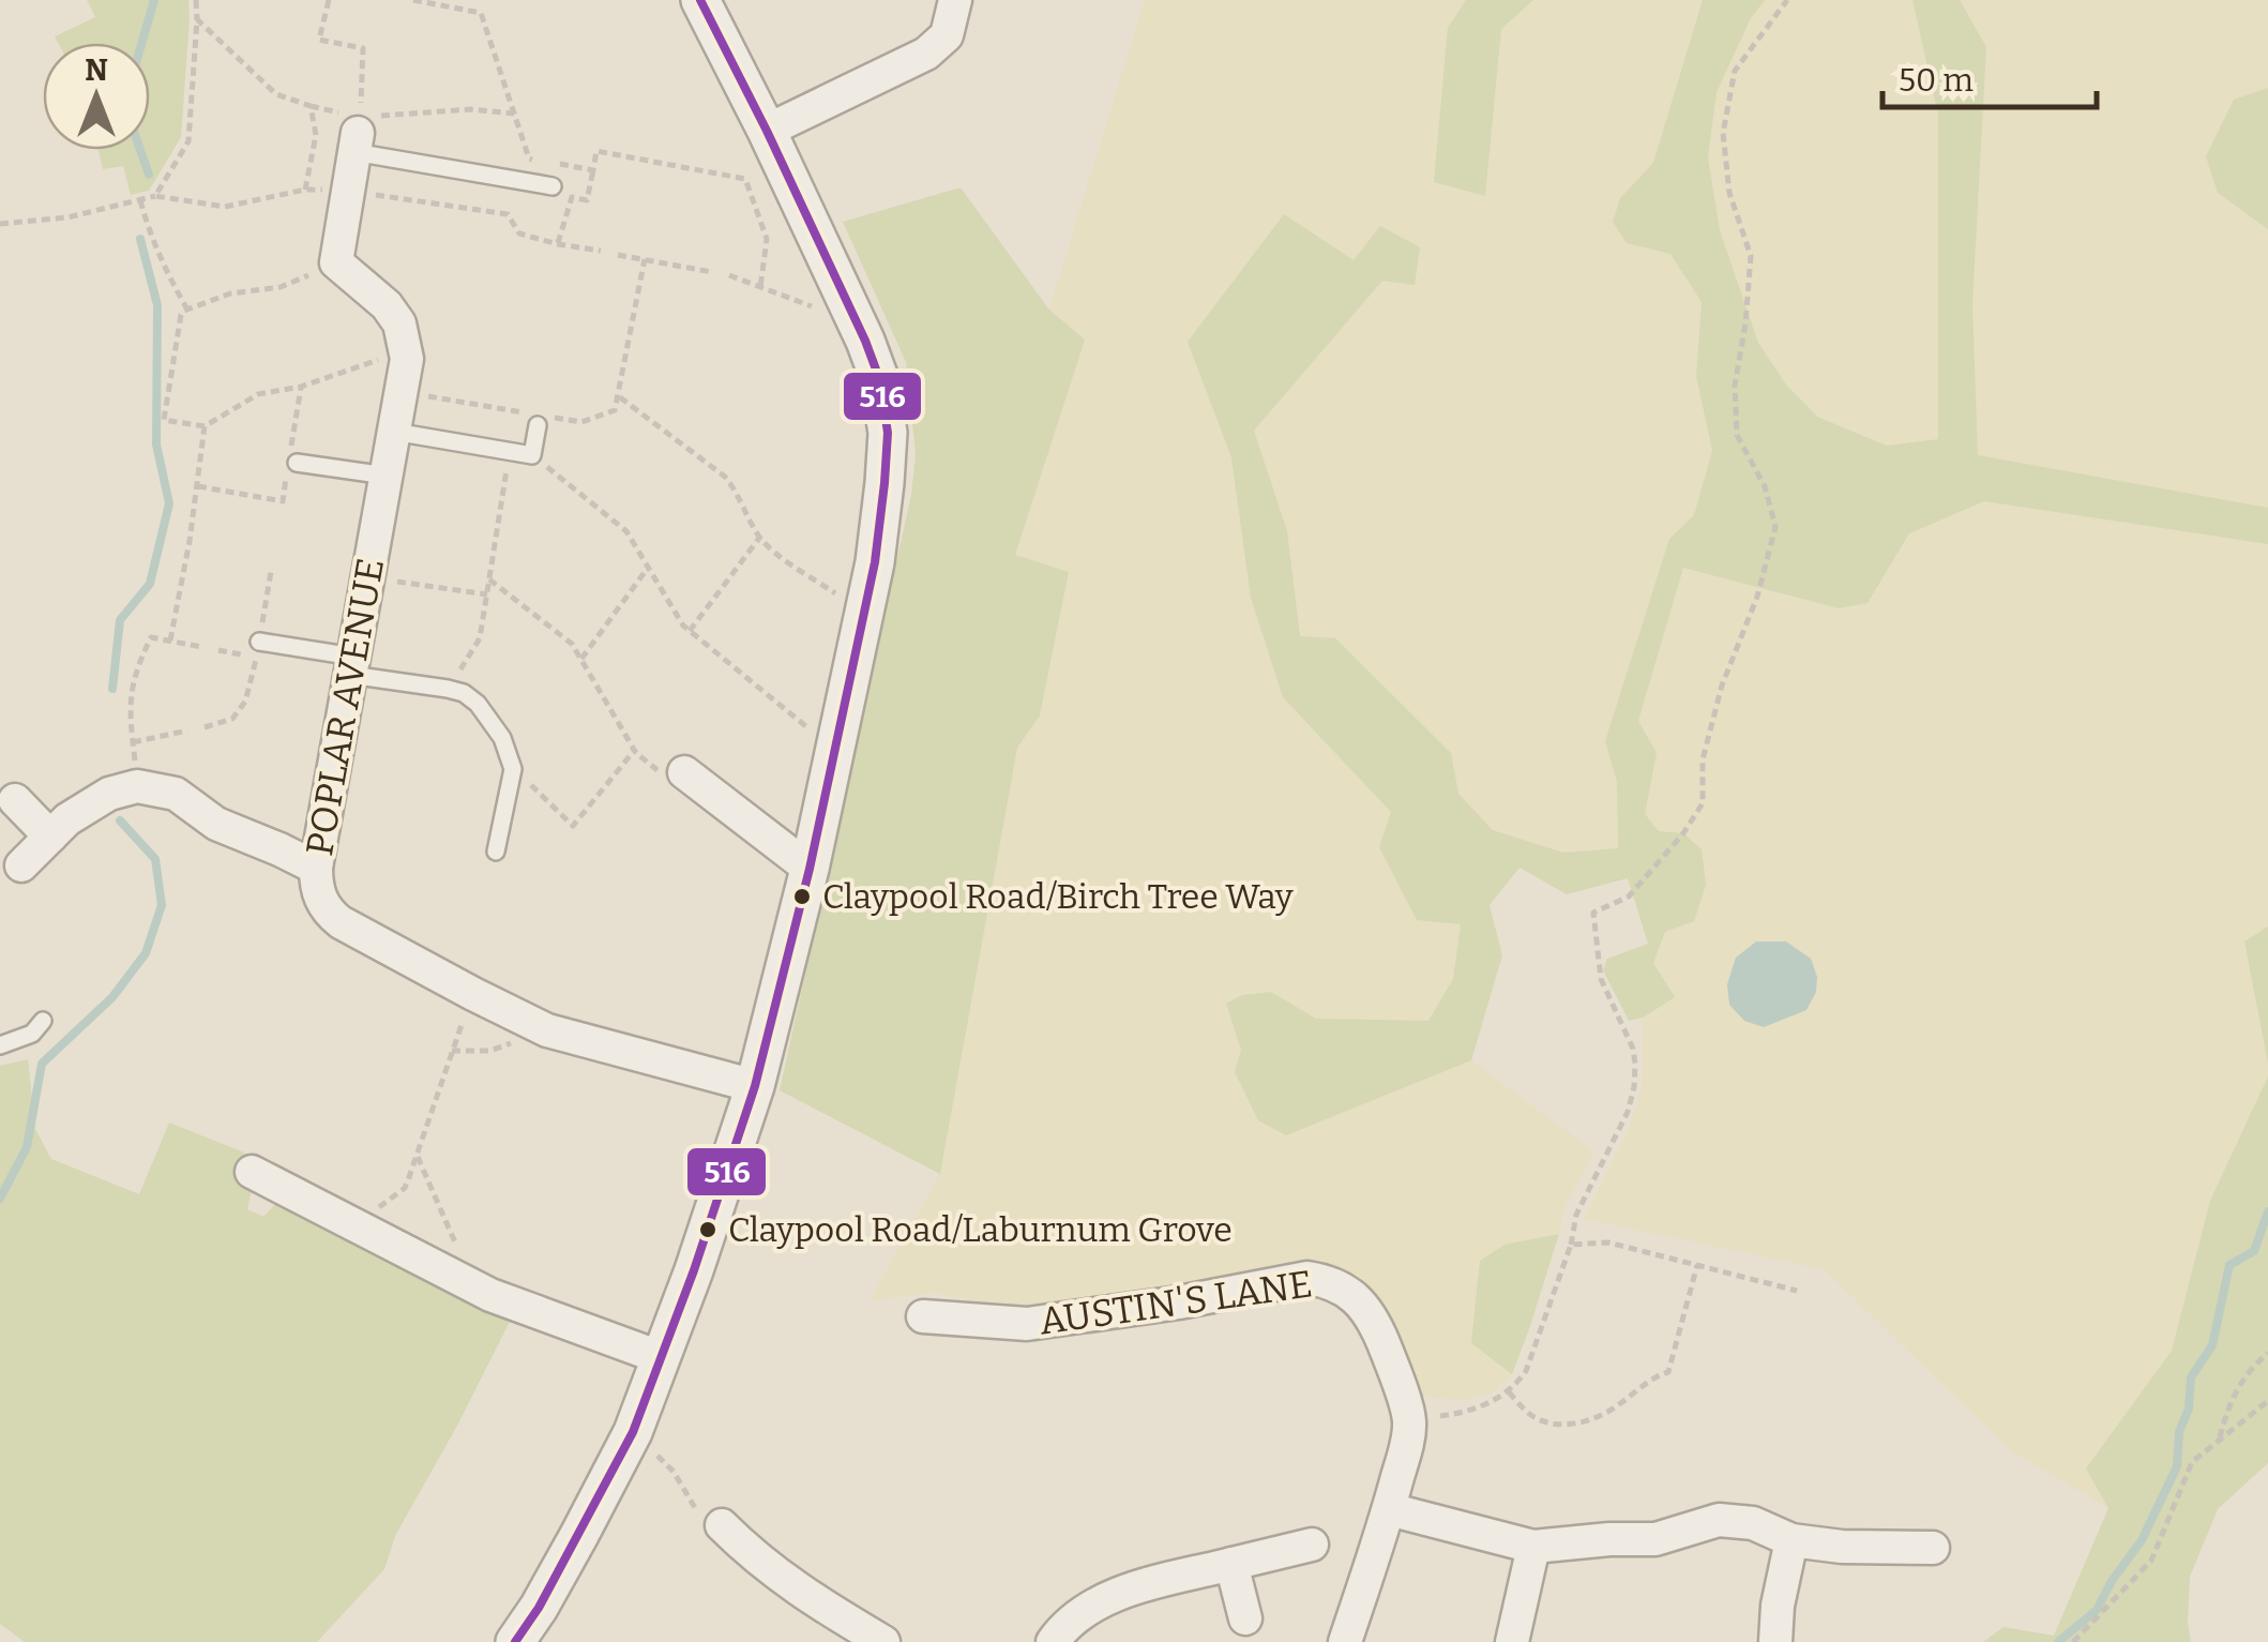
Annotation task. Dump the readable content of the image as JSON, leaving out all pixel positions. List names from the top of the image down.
{
  "streets": {
    "street": ["POPLAR AVENUE", "AUSTIN'S LANE"]
  },
  "places": ["Claypool Road/Birch Tree Way", "Claypool Road/Laburnum Grove"],
  "lines": ["transit line 516"],
  "scale_bar": "50 m",
  "north": "top"
}
